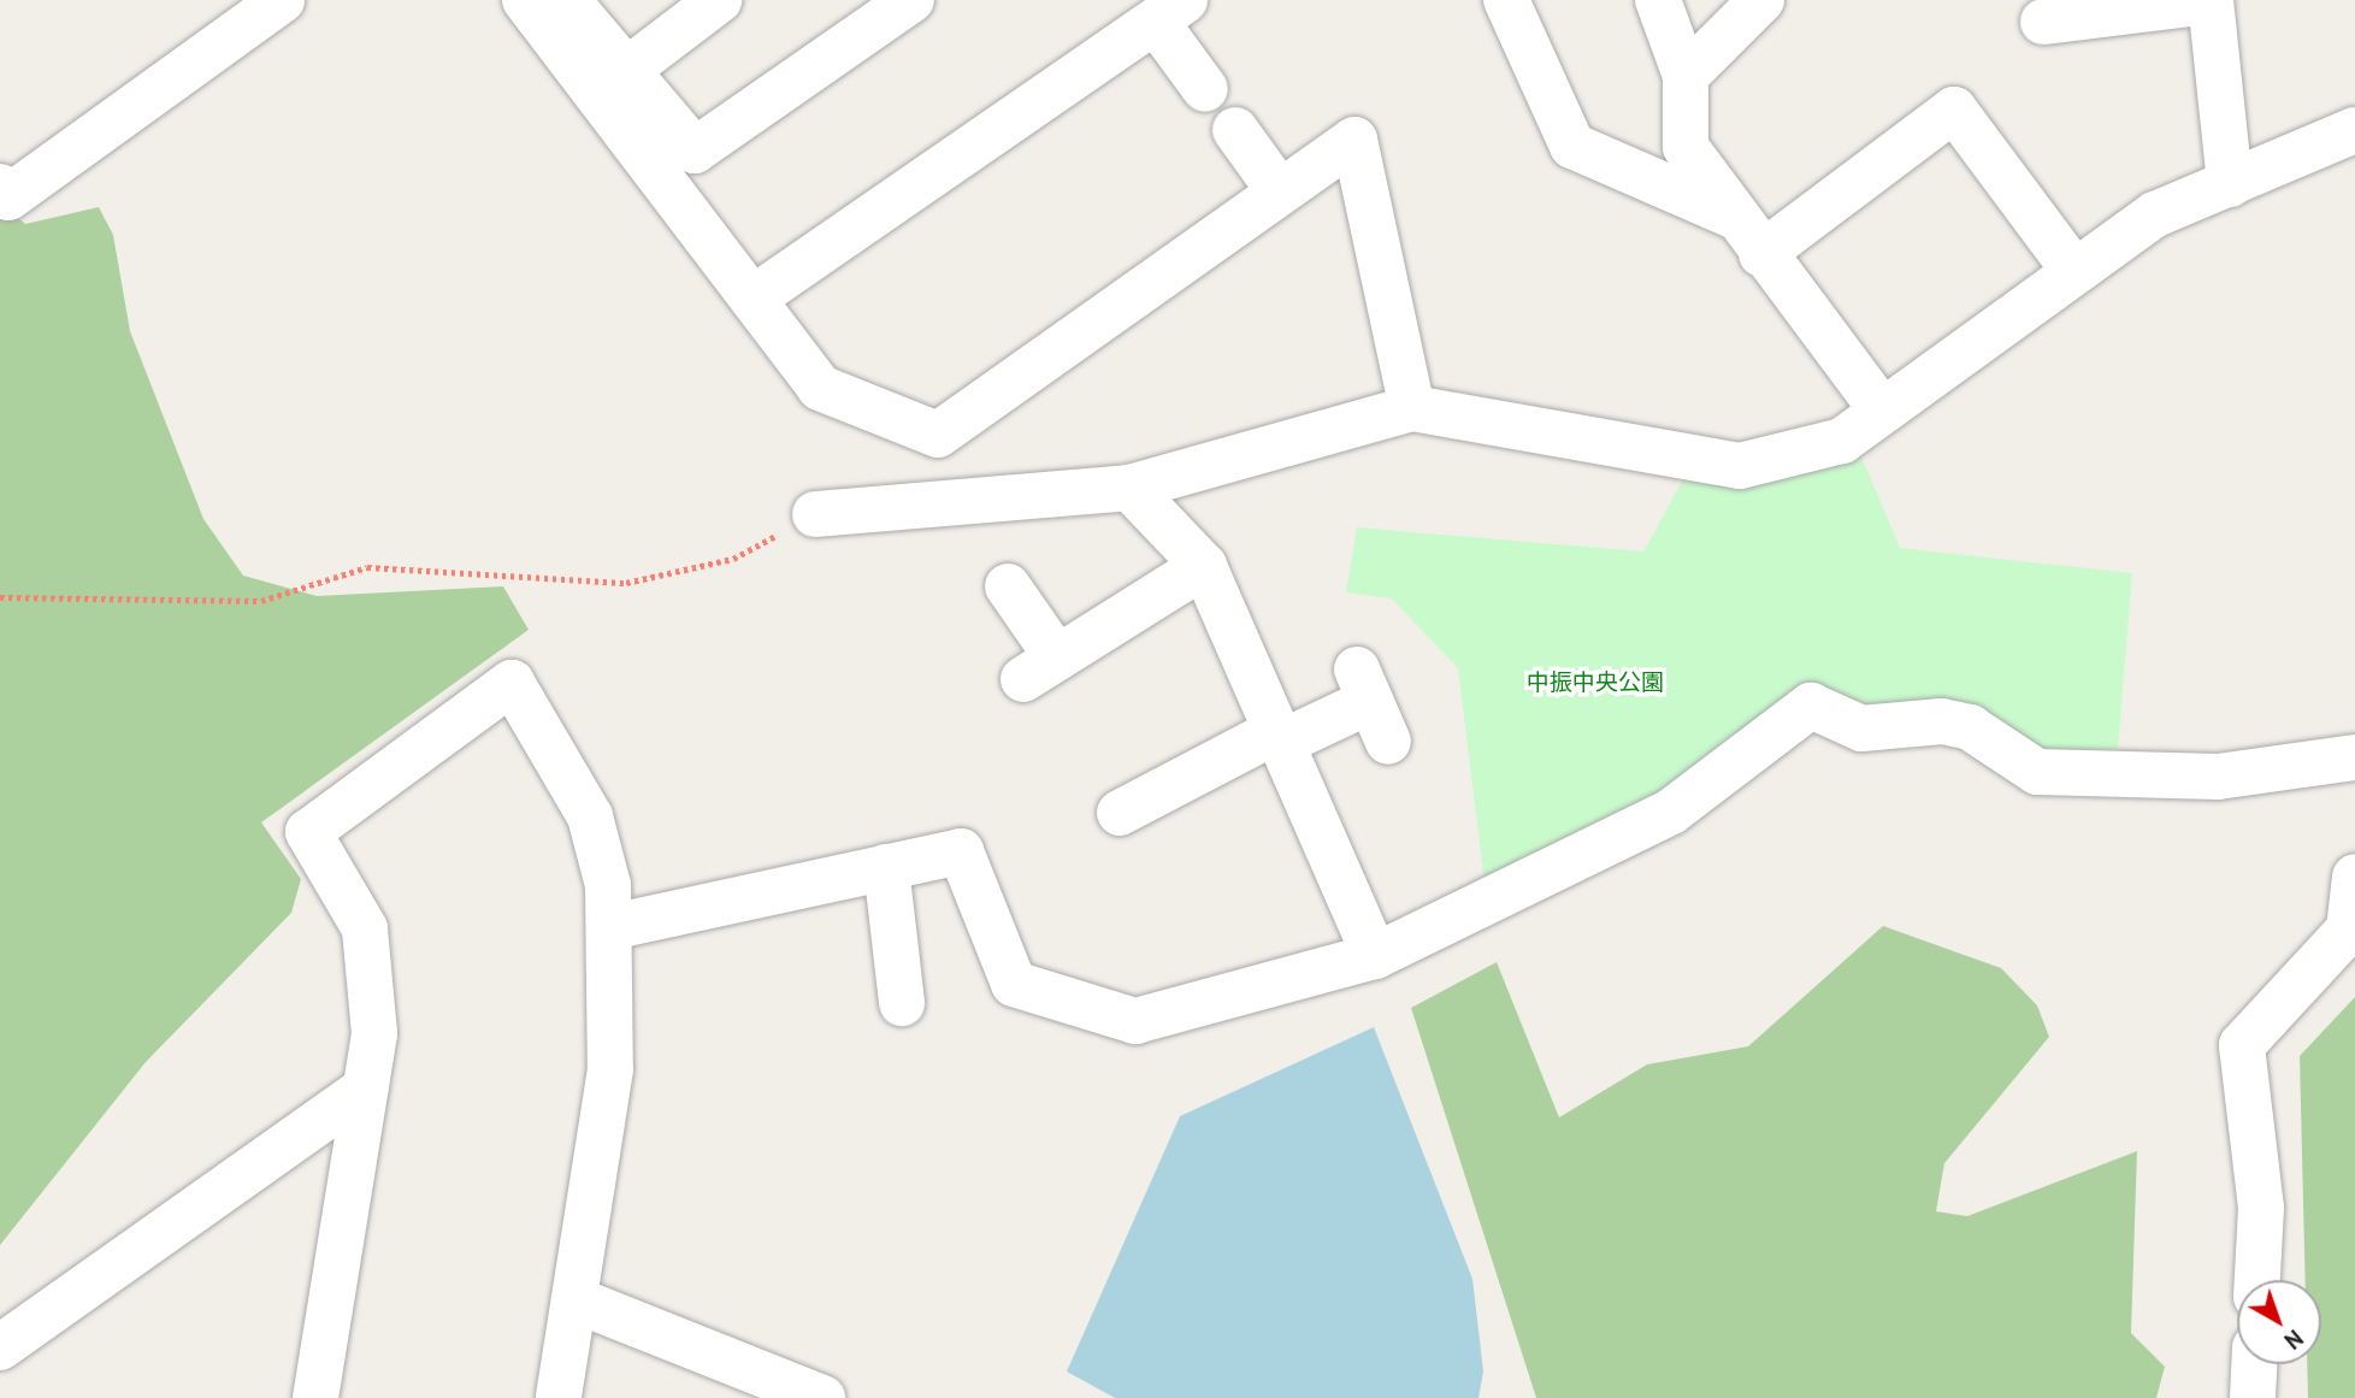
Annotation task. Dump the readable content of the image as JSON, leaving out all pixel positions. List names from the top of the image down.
{
  "parks": ["中振中央公園"],
  "north": "bottom right"
}
